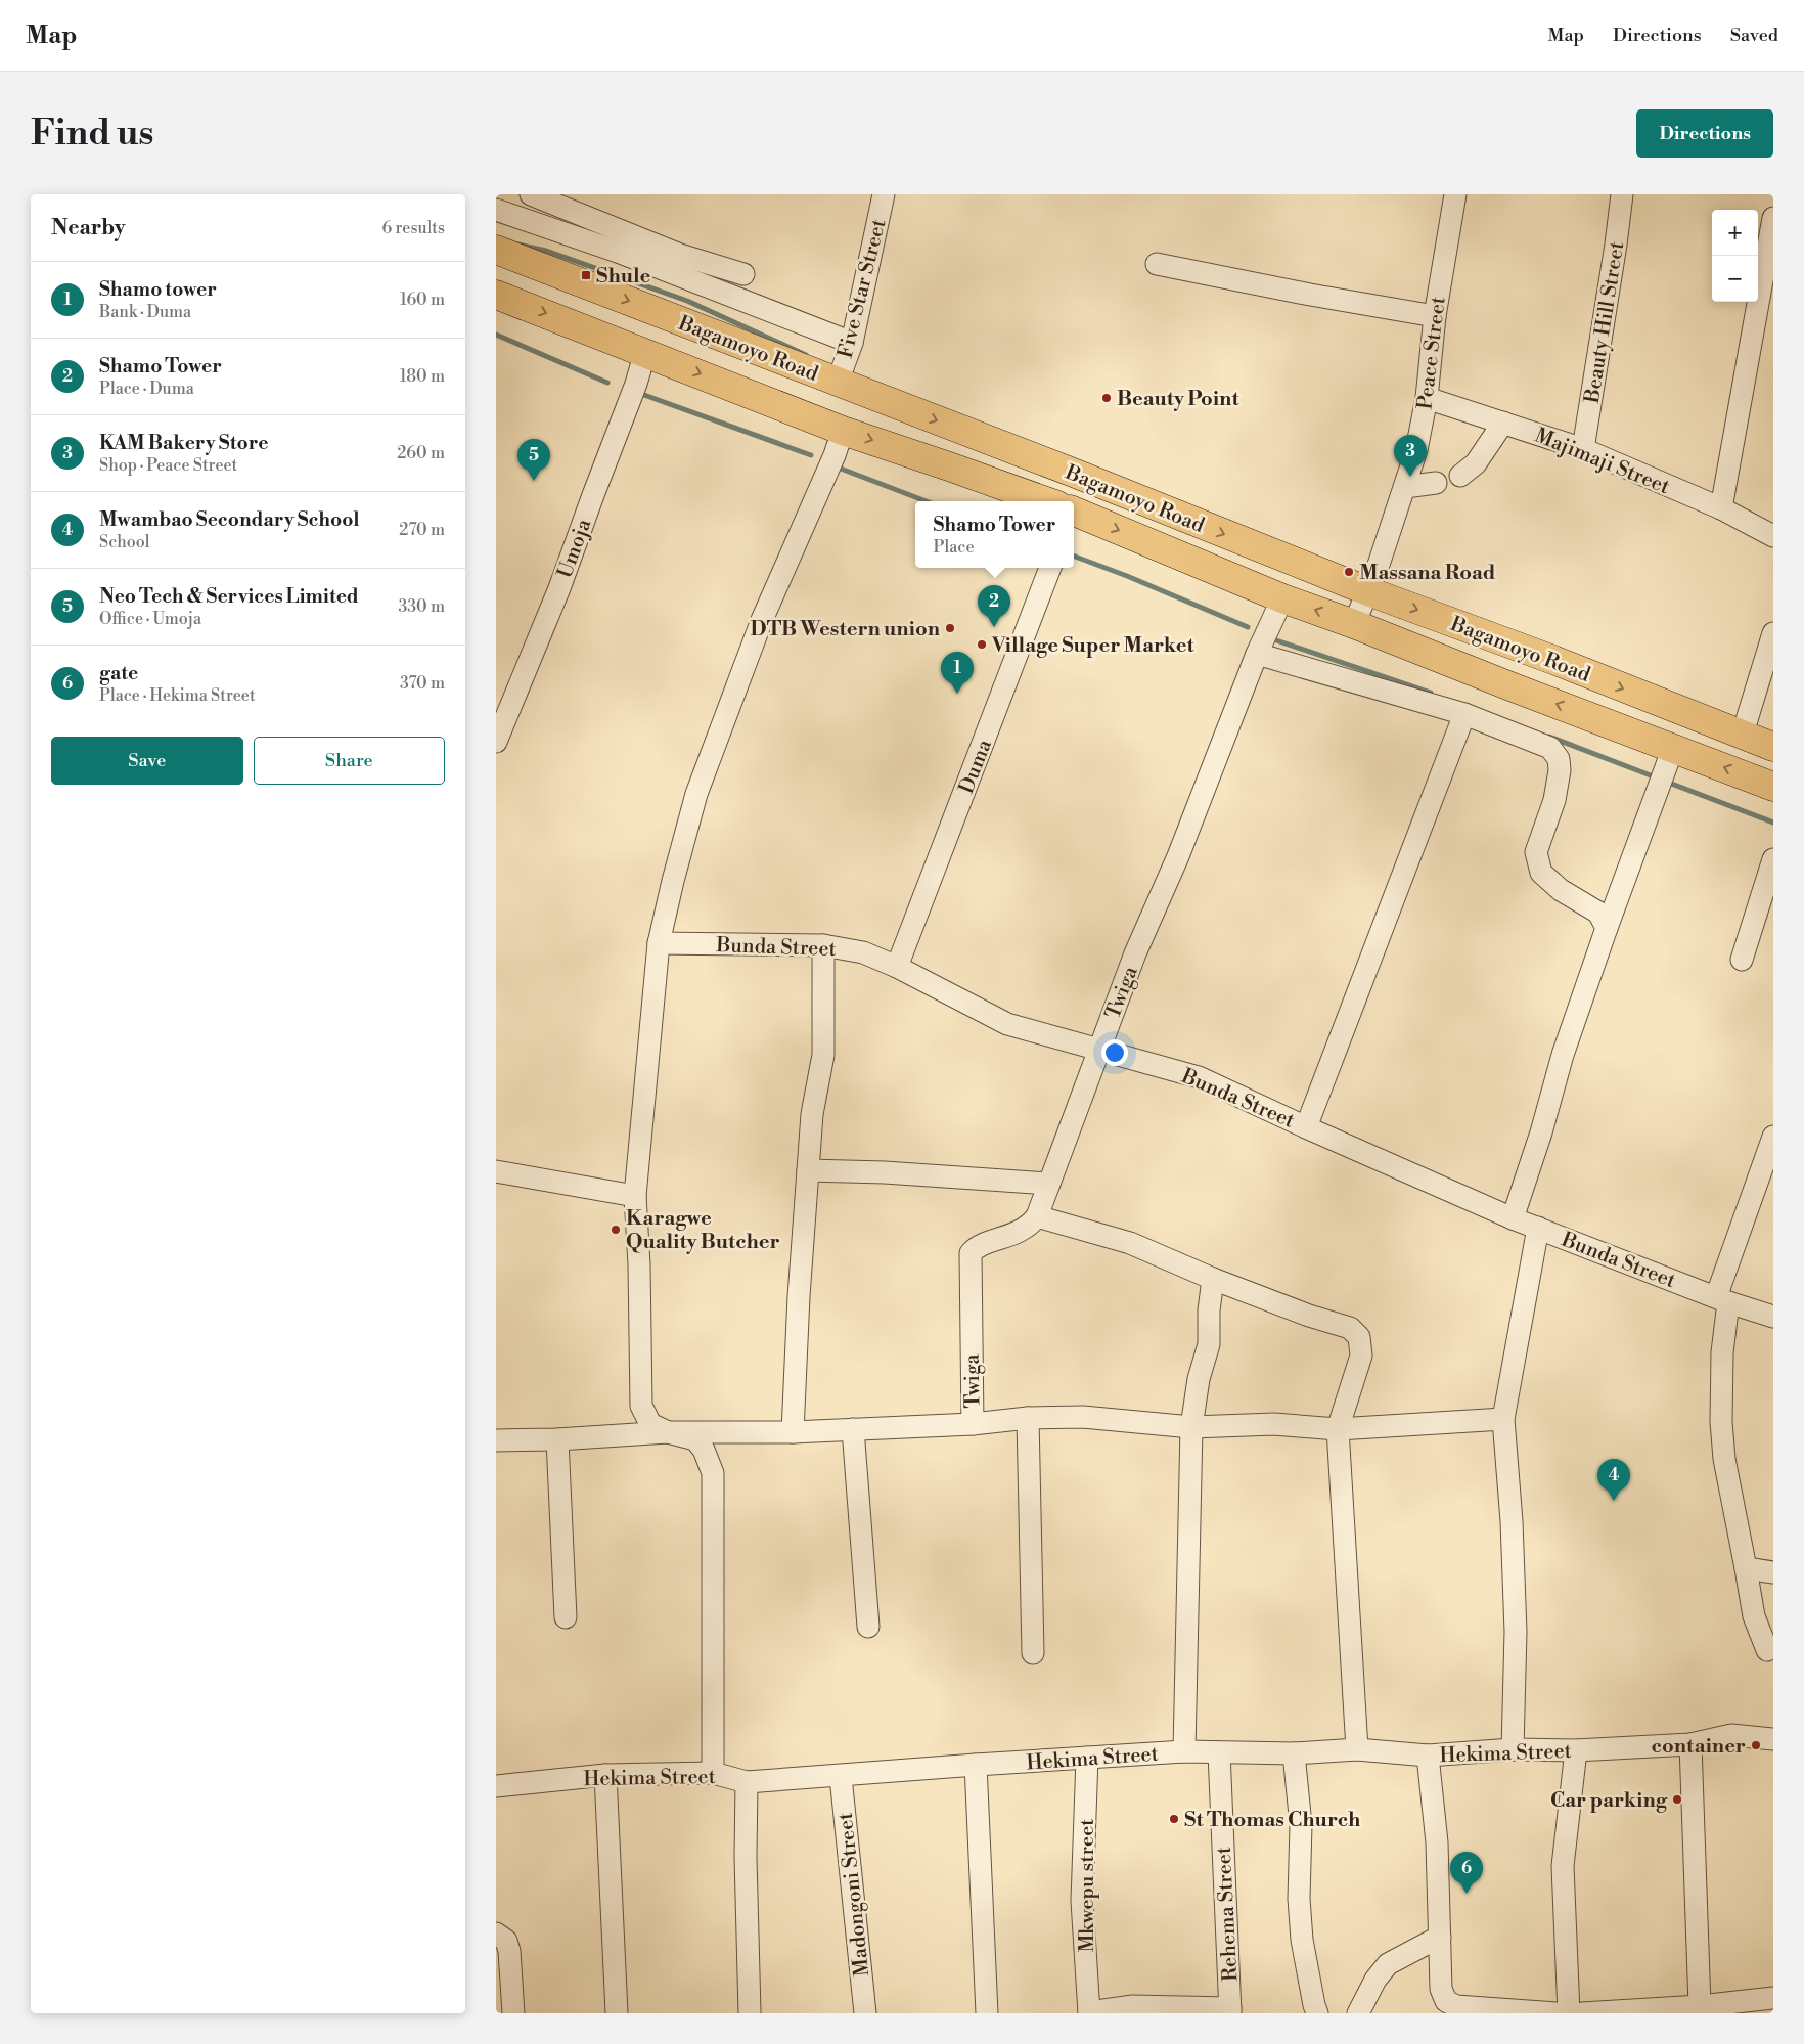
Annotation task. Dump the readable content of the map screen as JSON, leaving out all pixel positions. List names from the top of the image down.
{
  "streets": {
    "highway": ["Bagamoyo Road"],
    "street": [
      "Five Star Street",
      "Beauty Hill Street",
      "Peace Street",
      "Majimaji Street",
      "Umoja",
      "Duma",
      "Bunda Street",
      "Twiga",
      "Hekima Street",
      "Mkwepu street",
      "Madongoni Street",
      "Rehema Street"
    ]
  },
  "crossings": [
    ["Five Star Street", "Bagamoyo Road"],
    ["Beauty Hill Street", "Majimaji Street"],
    ["Bagamoyo Road", "Peace Street"],
    ["Bagamoyo Road", "Umoja"],
    ["Bagamoyo Road", "Twiga"],
    ["Peace Street", "Majimaji Street"],
    ["Duma", "Bunda Street"],
    ["Bunda Street", "Twiga"],
    ["Hekima Street", "Mkwepu street"],
    ["Hekima Street", "Madongoni Street"],
    ["Hekima Street", "Rehema Street"]
  ],
  "places": {
    "transit": ["Shule"],
    "other": [
      "Beauty Point",
      "Massana Road",
      "DTB Western union",
      "Village Super Market",
      "Karagwe Quality Butcher",
      "container",
      "Car parking",
      "St Thomas Church"
    ]
  },
  "page": {
    "header": "Map",
    "nav": ["Map", "Directions", "Saved"],
    "buttons": [
      "Directions",
      ["Save", "Share"]
    ],
    "title": "Find us",
    "heading": ["Nearby", "6 results"],
    "map_buttons": ["+", "−"],
    "list": [
      {
        "mark": "1",
        "name": "Shamo tower",
        "note": "Bank · Duma",
        "value": "160 m"
      },
      {
        "mark": "2",
        "name": "Shamo Tower",
        "note": "Place · Duma",
        "value": "180 m"
      },
      {
        "mark": "3",
        "name": "KAM Bakery Store",
        "note": "Shop · Peace Street",
        "value": "260 m"
      },
      {
        "mark": "4",
        "name": "Mwambao Secondary School",
        "note": "School",
        "value": "270 m"
      },
      {
        "mark": "5",
        "name": "Neo Tech & Services Limited",
        "note": "Office · Umoja",
        "value": "330 m"
      },
      {
        "mark": "6",
        "name": "gate",
        "note": "Place · Hekima Street",
        "value": "370 m"
      }
    ],
    "pins": [
      "3",
      "5",
      "2",
      "1",
      "4",
      "6"
    ],
    "popup": ["Shamo Tower", "Place"]
  }
}
